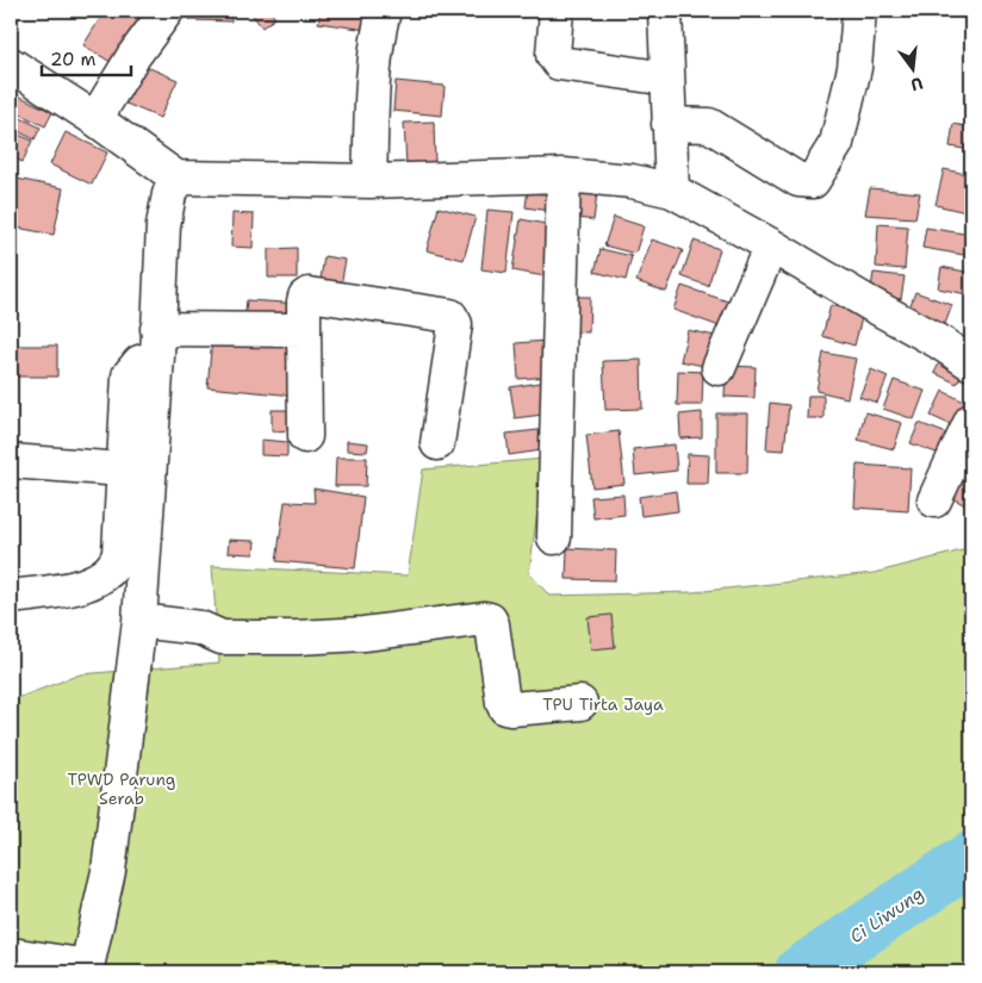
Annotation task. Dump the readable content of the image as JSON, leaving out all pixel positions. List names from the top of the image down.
{
  "water": ["Ci Liwung"],
  "parks": ["TPU Tirta Jaya", "TPWD Parung Serab"],
  "scale_bar": "20 m",
  "north": "bottom"
}
